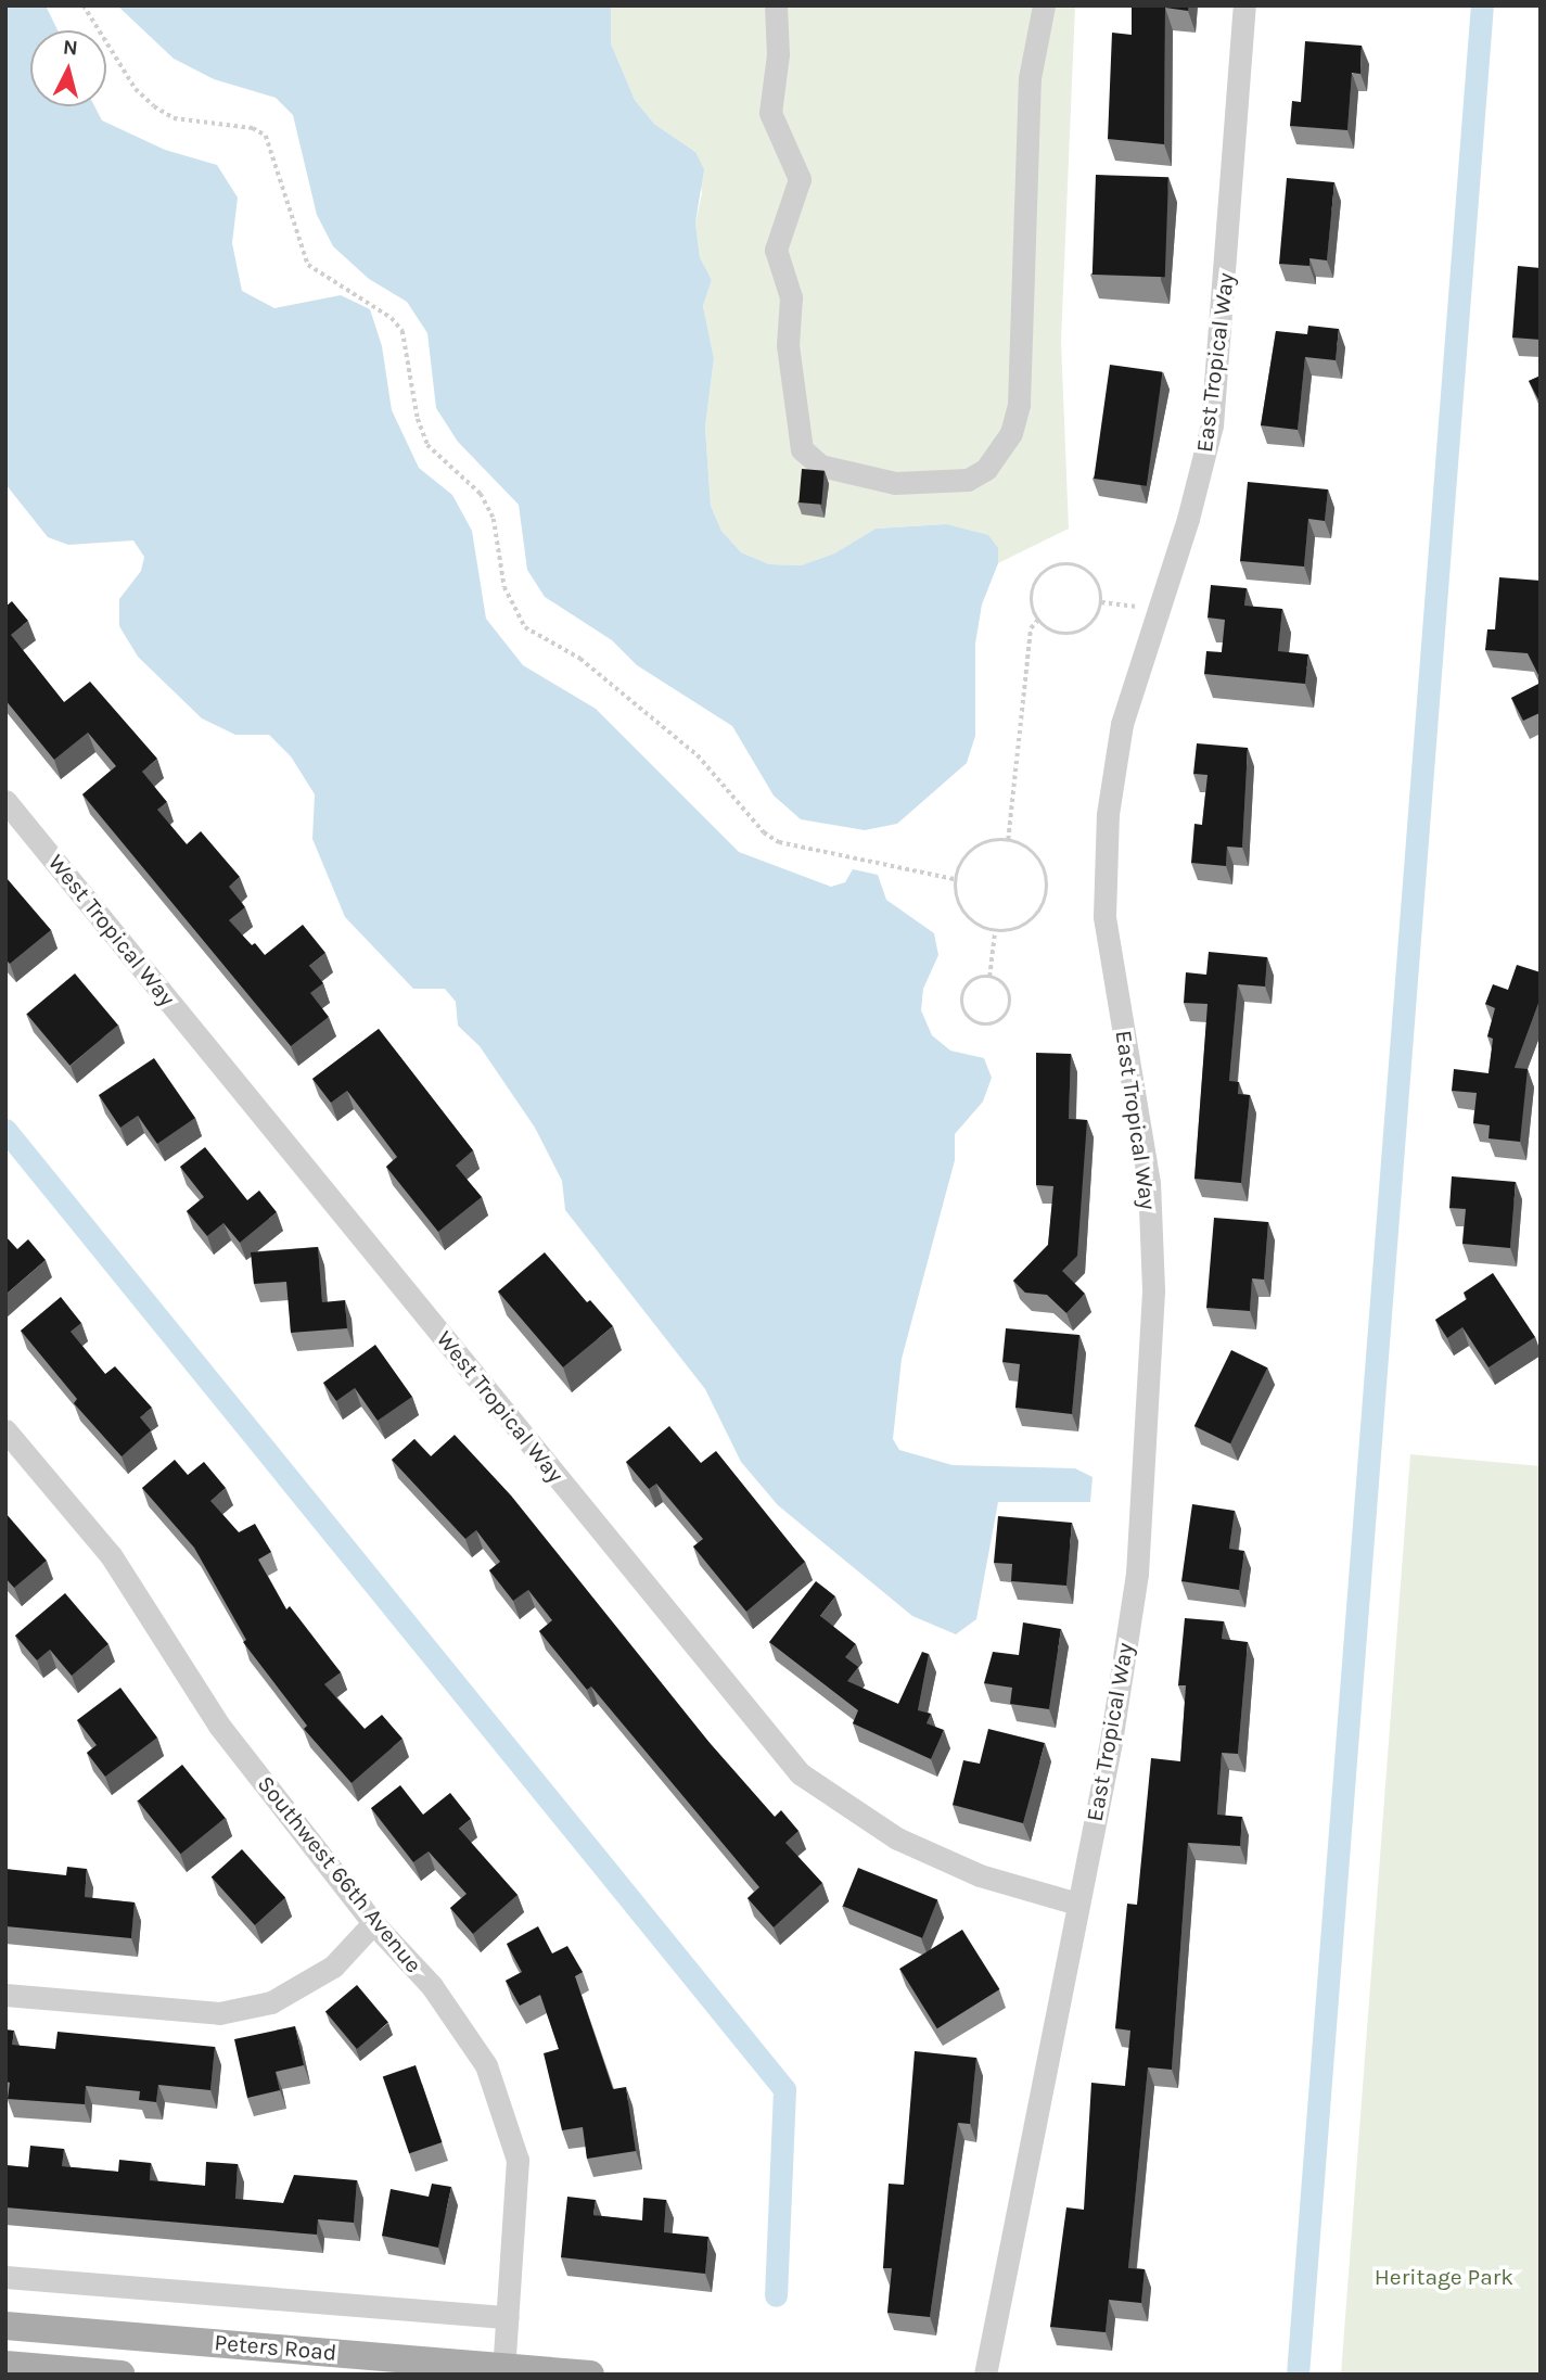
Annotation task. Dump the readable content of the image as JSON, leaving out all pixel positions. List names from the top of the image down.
{
  "streets": {
    "main road": ["Peters Road"],
    "street": ["East Tropical Way", "West Tropical Way", "Southwest 66th Avenue"]
  },
  "crossings": [
    ["East Tropical Way", "West Tropical Way"],
    ["Southwest 66th Avenue", "Peters Road"]
  ],
  "parks": ["Heritage Park"],
  "north": "top"
}
